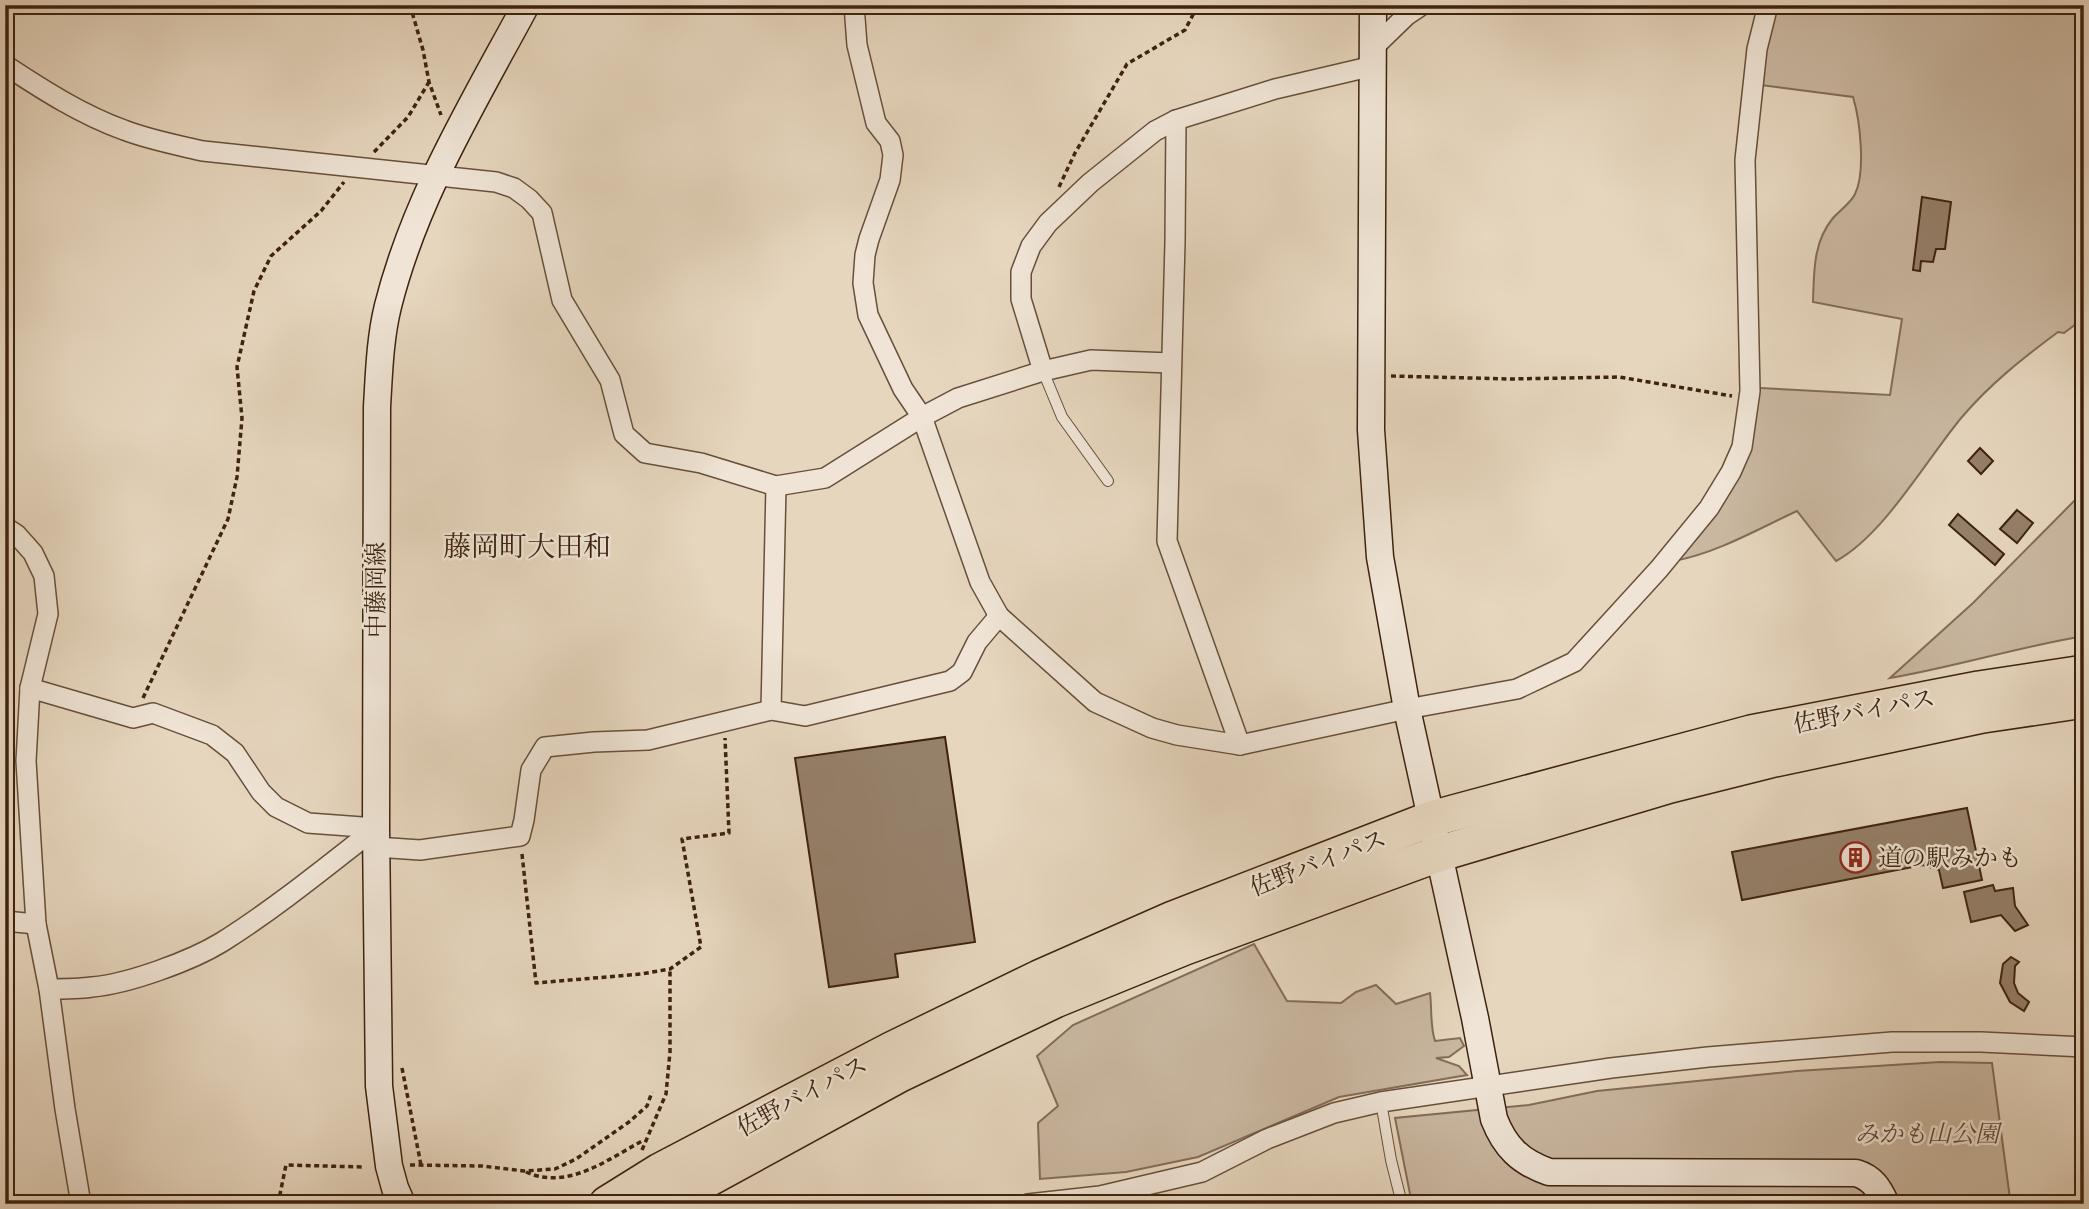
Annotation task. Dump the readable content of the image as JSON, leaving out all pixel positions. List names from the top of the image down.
{
  "streets": {
    "highway": ["佐野バイパス"],
    "street": ["中藤岡線"]
  },
  "districts": ["藤岡町大田和"],
  "parks": ["みかも山公園"],
  "places": {
    "building": ["道の駅みかも"]
  }
}
